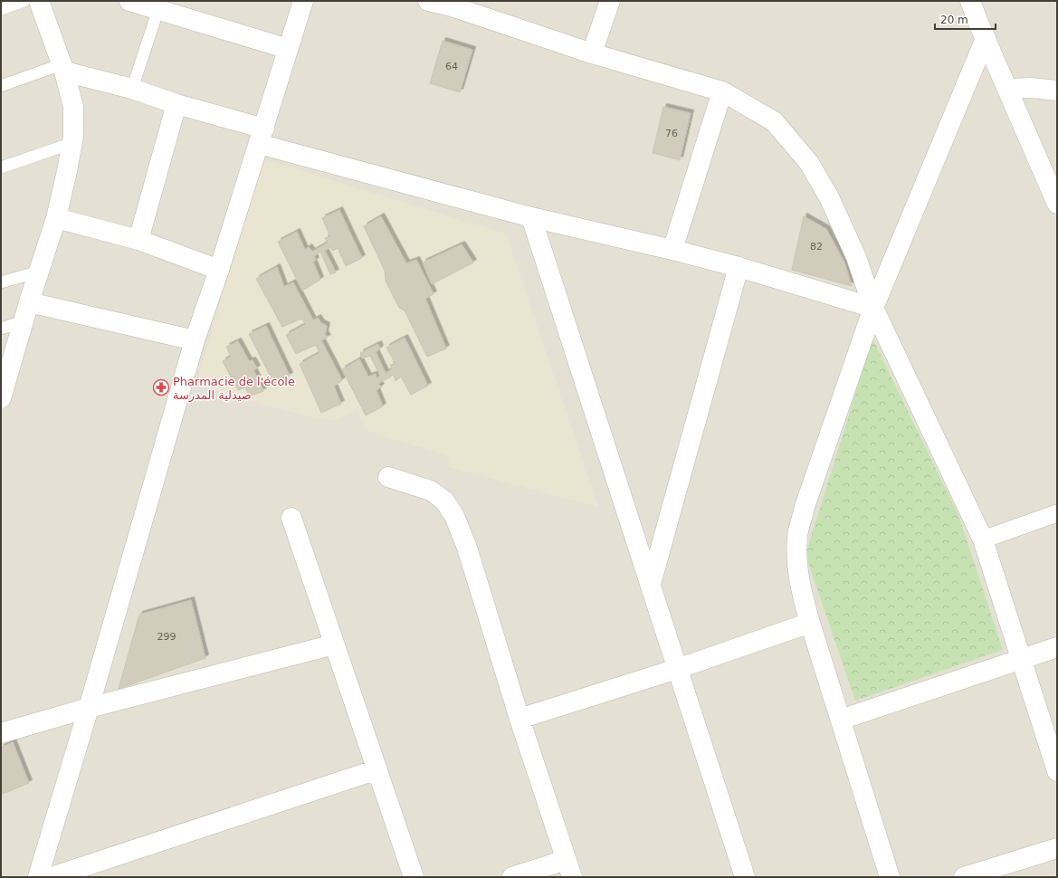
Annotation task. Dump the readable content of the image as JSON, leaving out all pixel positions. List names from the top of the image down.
{
  "places": {
    "pharmacy": ["Pharmacie de l'école صيدلية المدرسة"]
  },
  "house_numbers": [
    "64",
    "76",
    "82",
    "299"
  ],
  "scale_bar": "20 m"
}
